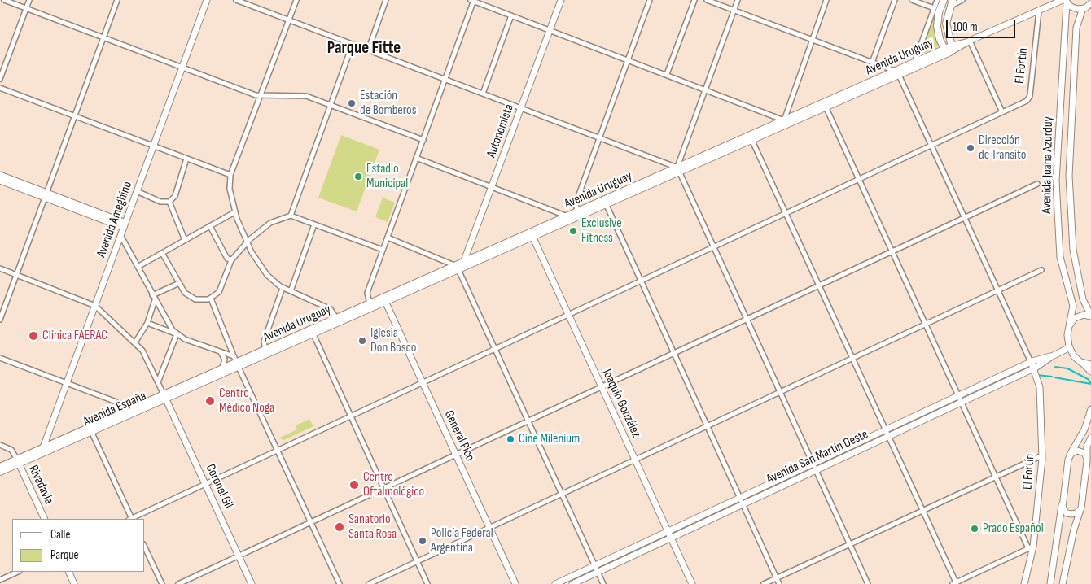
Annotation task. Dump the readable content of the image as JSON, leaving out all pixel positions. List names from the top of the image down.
{
  "streets": {
    "main road": [
      "Avenida Uruguay",
      "El Fortín",
      "Autonomista",
      "Avenida Juana Azurduy",
      "Avenida Ameghino",
      "Joaquín González",
      "Avenida España",
      "General Pico",
      "Avenida San Martín Oeste",
      "Rivadavia",
      "Coronel Gil"
    ]
  },
  "crossings": [
    ["Avenida Uruguay", "El Fortín"],
    ["Avenida Uruguay", "Autonomista"],
    ["Avenida Uruguay", "Avenida Juana Azurduy"],
    ["Avenida Uruguay", "Joaquín González"],
    ["Avenida Uruguay", "Avenida España"],
    ["Avenida Uruguay", "General Pico"],
    ["El Fortín", "Avenida San Martín Oeste"],
    ["Avenida Juana Azurduy", "Avenida San Martín Oeste"],
    ["Avenida Ameghino", "Avenida España"],
    ["Joaquín González", "Avenida San Martín Oeste"],
    ["Avenida España", "Rivadavia"],
    ["Avenida España", "Coronel Gil"]
  ],
  "districts": ["Parque Fitte"],
  "places": [
    "Estación de Bomberos",
    "Dirección de Transito",
    "Estadio Municipal",
    "Exclusive Fitness",
    "Clinica FAERAC",
    "Iglesia Don Bosco",
    "Centro Médico Noga",
    "Cine Milenium",
    "Centro Oftalmológico",
    "Sanatorio Santa Rosa",
    "Prado Español",
    "Policía Federal Argentina"
  ],
  "legend": ["Calle", "Parque"],
  "scale_bar": "100 m"
}
